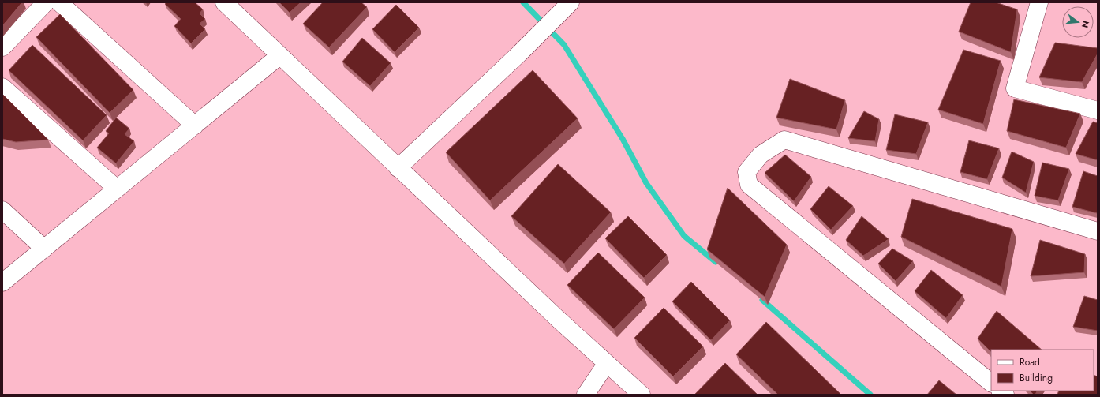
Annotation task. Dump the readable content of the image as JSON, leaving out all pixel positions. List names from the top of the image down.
{
  "legend": ["Road", "Building"],
  "north": "right"
}
